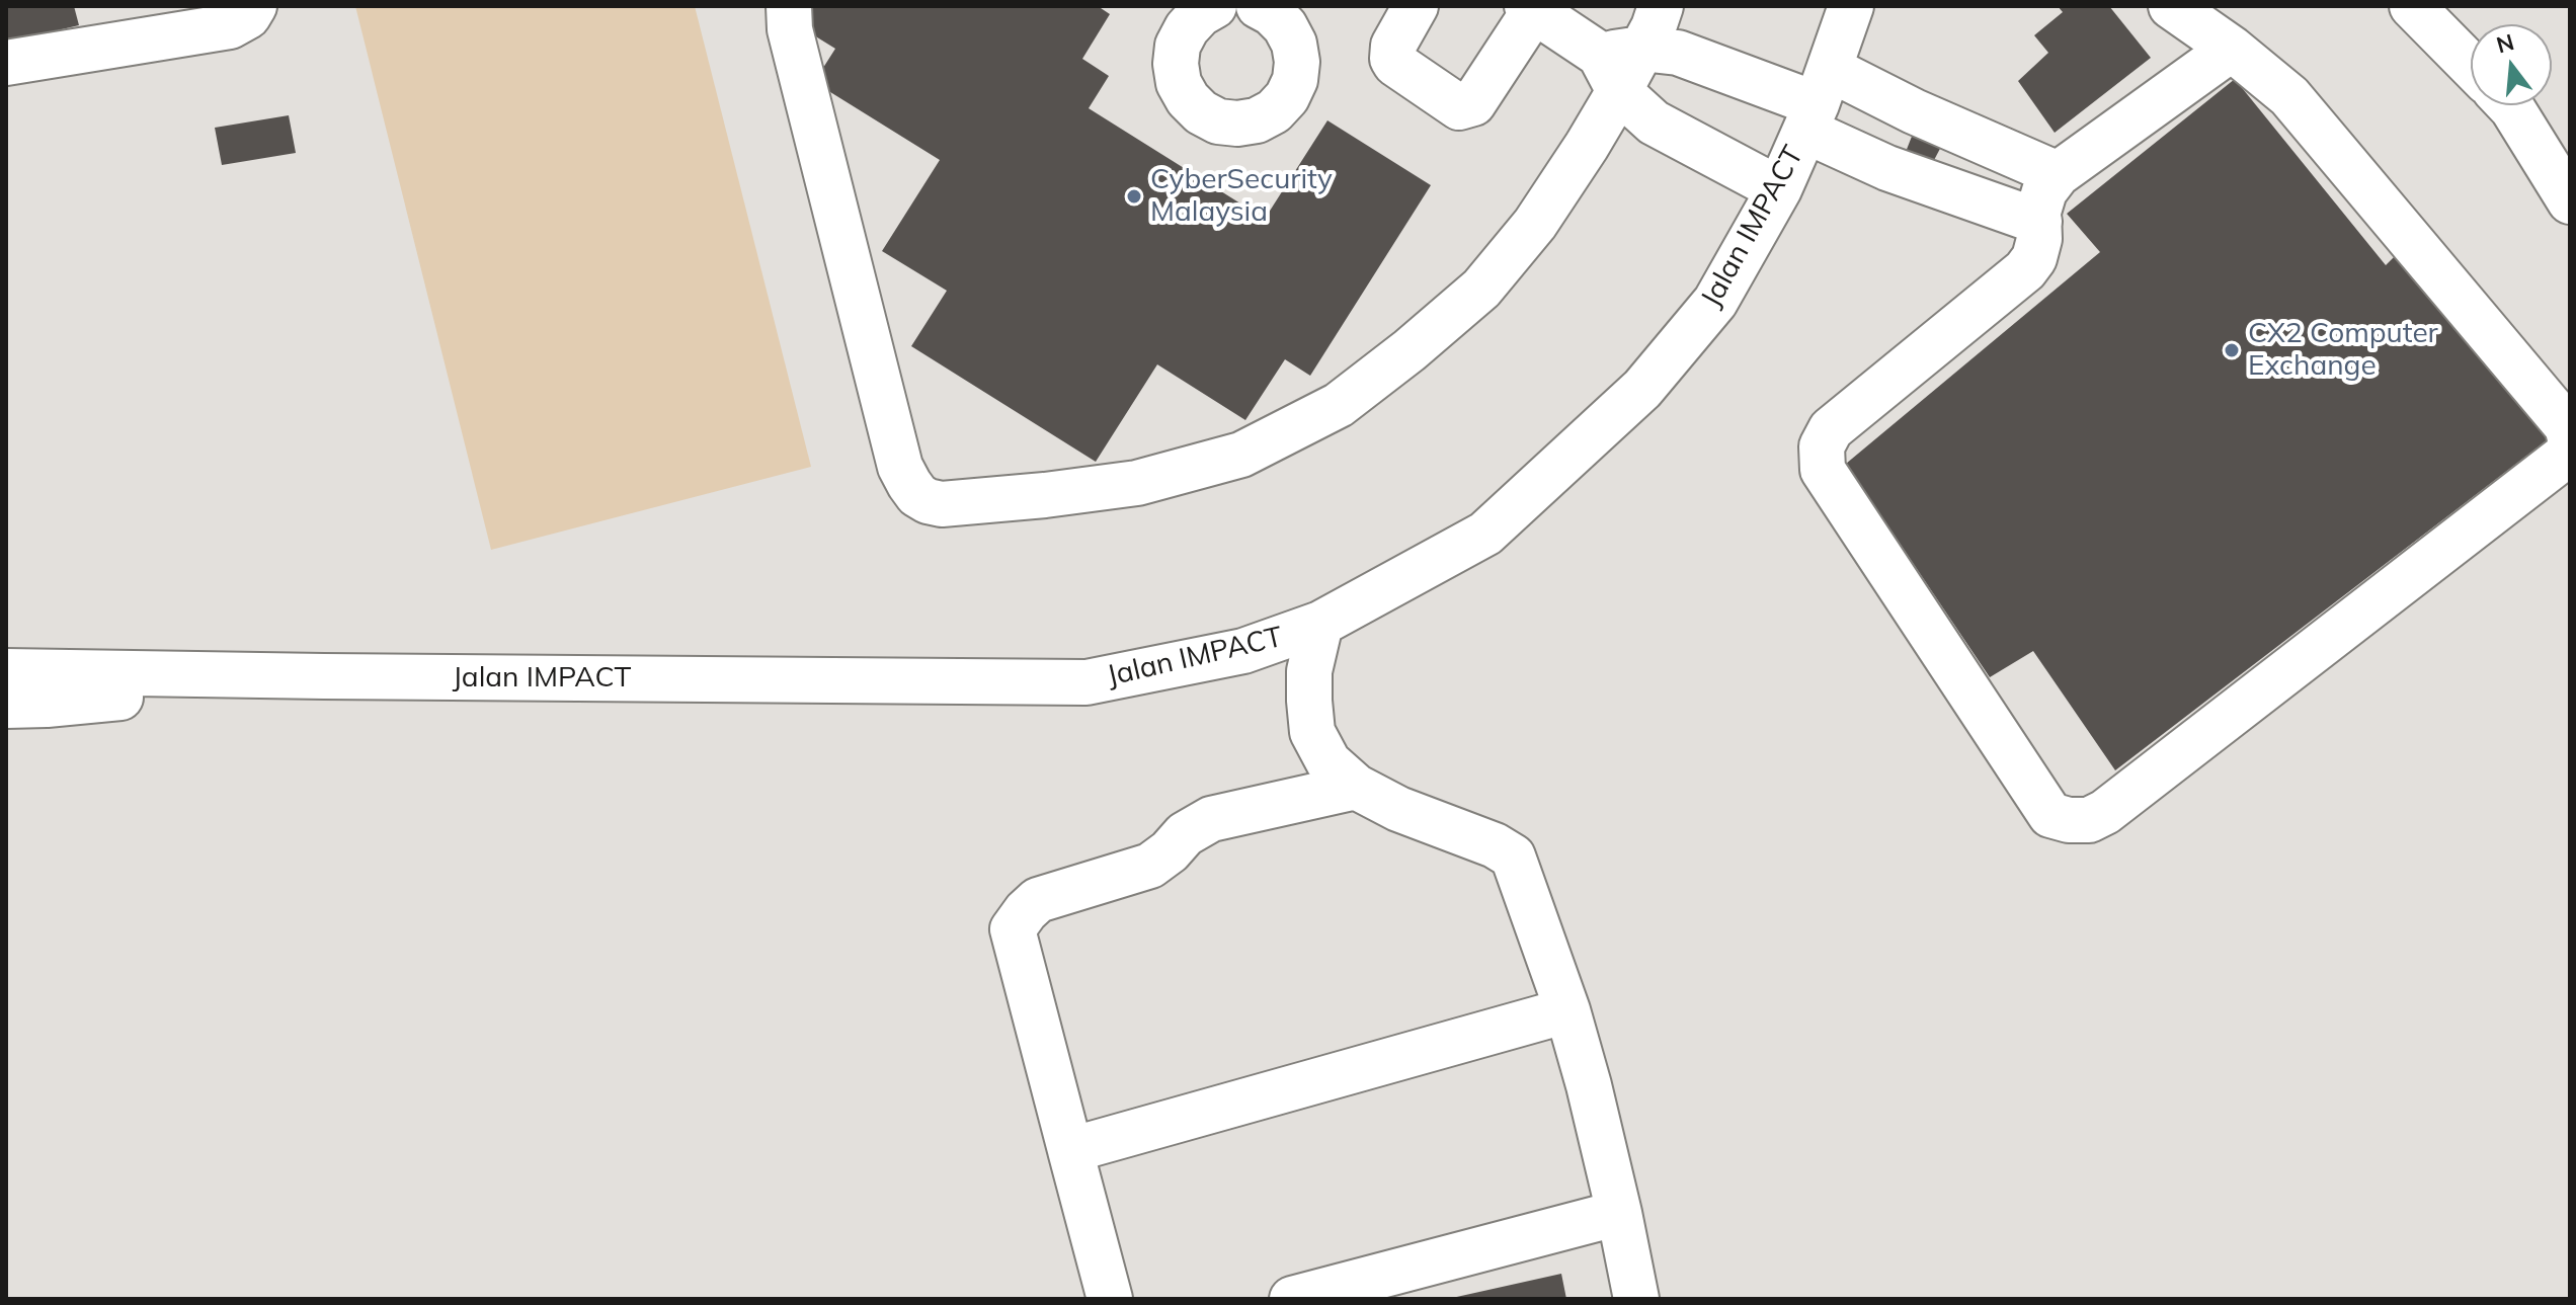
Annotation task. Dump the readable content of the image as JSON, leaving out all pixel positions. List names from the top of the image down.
{
  "streets": {
    "street": ["Jalan IMPACT"]
  },
  "places": ["CyberSecurity Malaysia", "CX2 Computer Exchange"],
  "north": "top"
}
